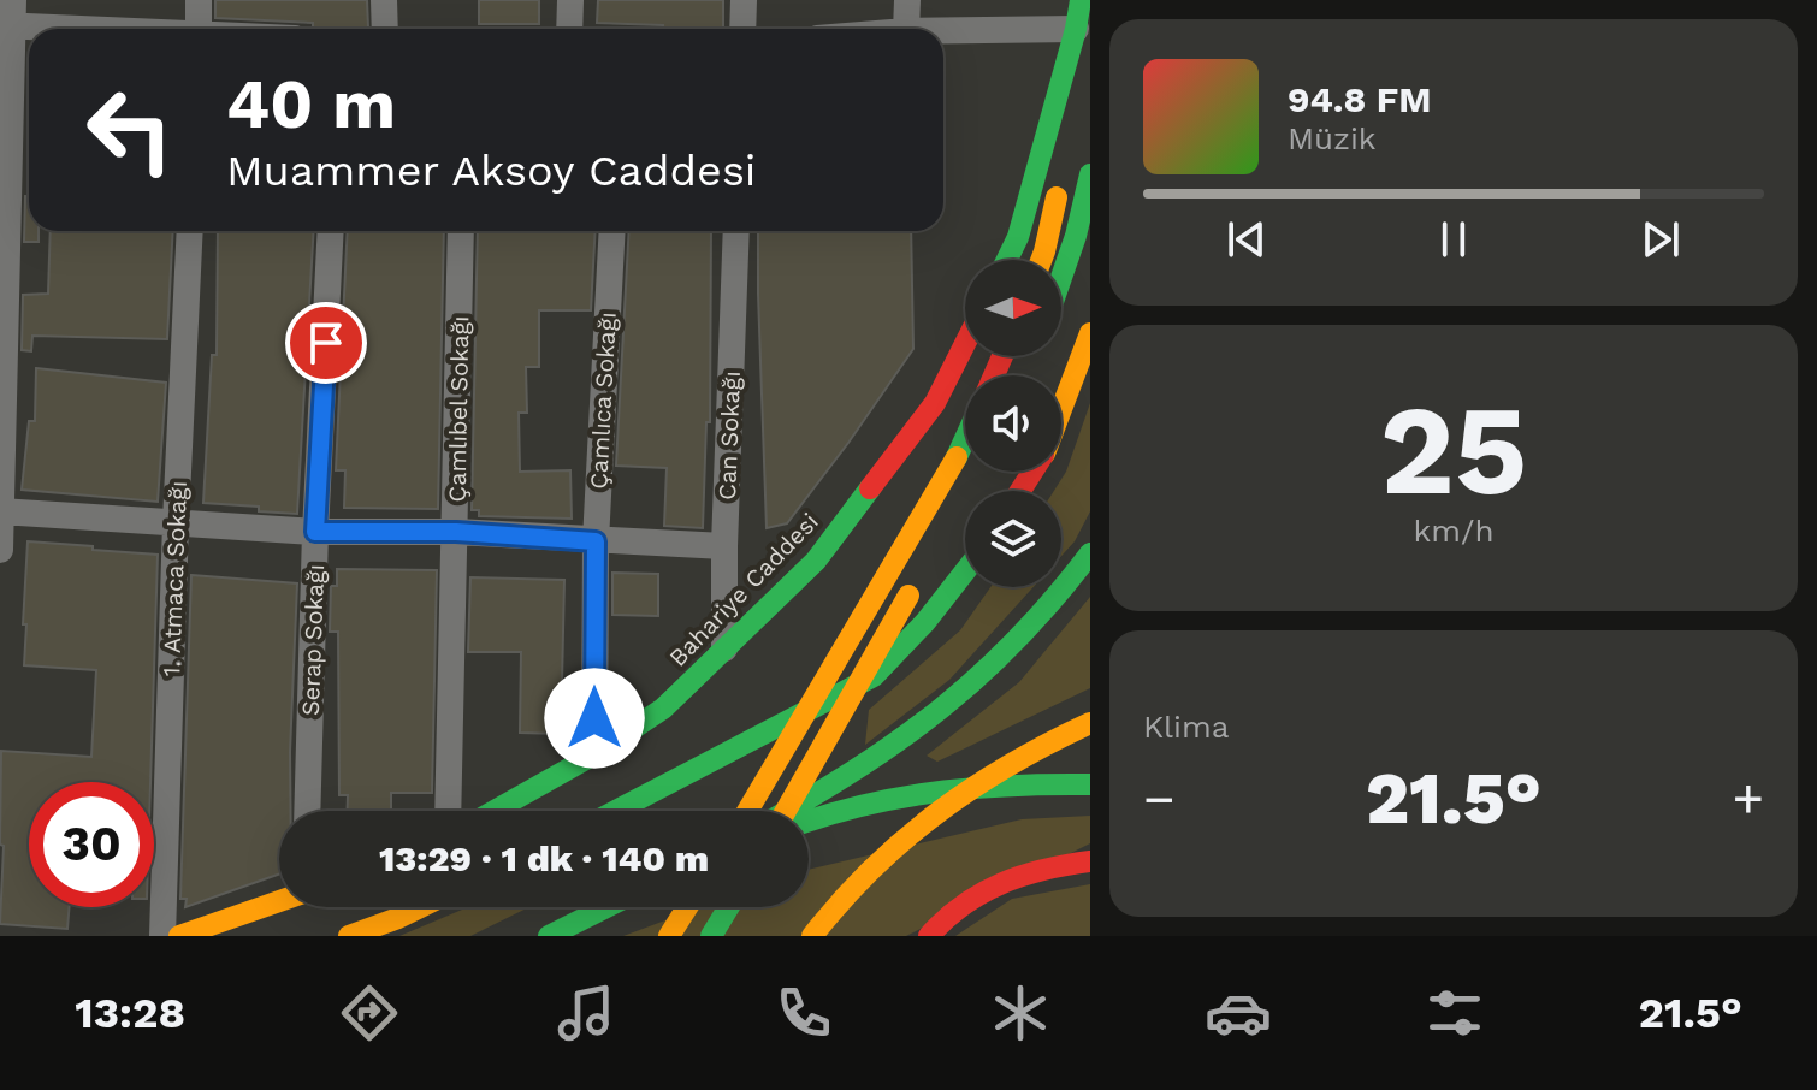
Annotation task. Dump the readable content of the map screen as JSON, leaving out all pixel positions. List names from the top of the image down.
{
  "streets": {
    "main road": ["Bahariye Caddesi"],
    "street": [
      "Çamlıca Sokağı",
      "Çamlıbel Sokağı",
      "Can Sokağı",
      "1. Atmaca Sokağı",
      "Serap Sokağı"
    ]
  },
  "crossings": [
    ["Çamlıca Sokağı", "Bahariye Caddesi"],
    ["Can Sokağı", "Bahariye Caddesi"]
  ],
  "north": "right",
  "page": {
    "turn": ["40 m", "Muammer Aksoy Caddesi"],
    "song": ["94.8 FM", "Müzik"],
    "tile": [
      ["25", "km/h"],
      "Klima"
    ],
    "heat": ["−", "21.5°", "+"],
    "limit": "30",
    "trip": "13:29 · 1 dk · 140 m",
    "tabs": ["13:28", "21.5°"]
  }
}
